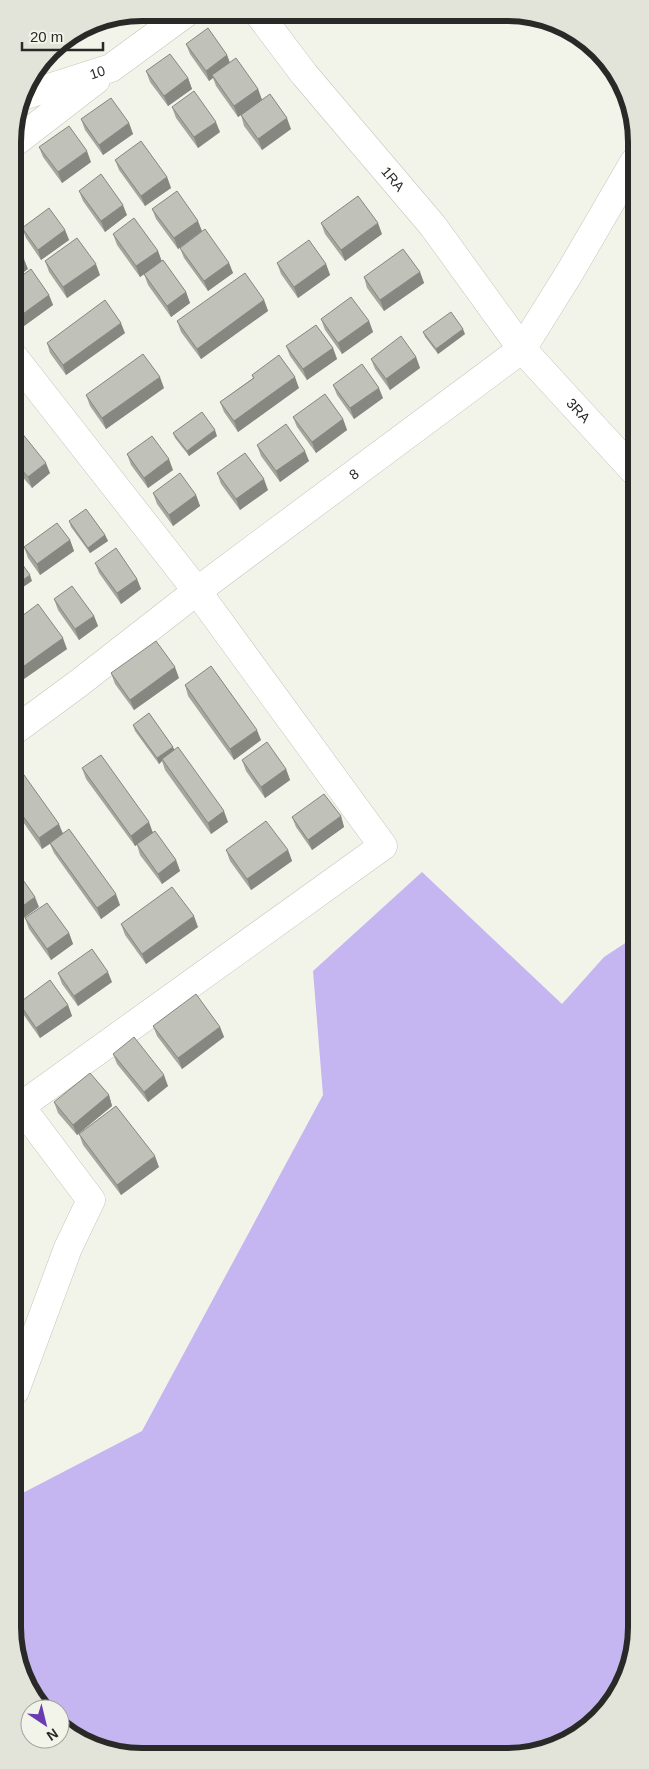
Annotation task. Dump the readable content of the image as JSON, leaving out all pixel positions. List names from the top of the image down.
{
  "streets": {
    "street": [
      "10",
      "1RA",
      "3RA",
      "8"
    ]
  },
  "crossings": [
    ["1RA", "3RA"],
    ["1RA", "8"],
    ["3RA", "8"]
  ],
  "scale_bar": "20 m",
  "north": "bottom right"
}
